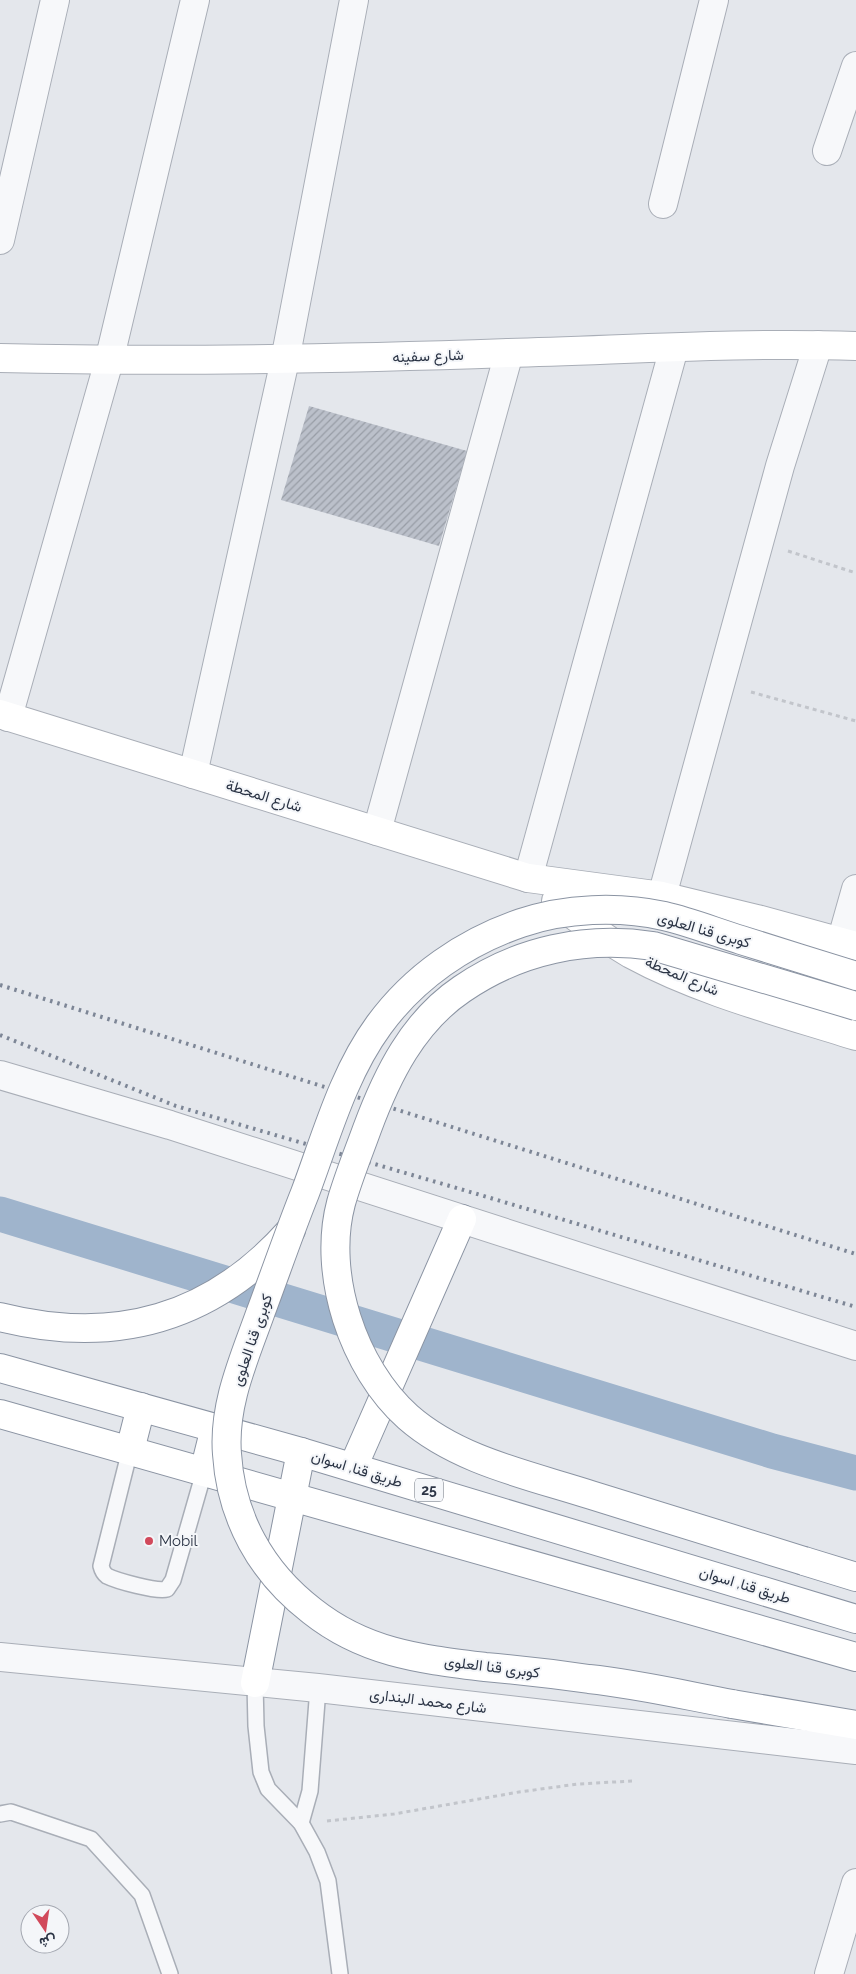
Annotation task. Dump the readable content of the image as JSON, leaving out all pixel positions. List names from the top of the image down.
{
  "streets": {
    "main road": [
      "شارع سفينه",
      "شارع المحطة",
      "كوبرى قنا العلوى",
      "طريق قنا, اسوان",
      "25"
    ],
    "street": ["شارع محمد البندارى"]
  },
  "places": ["Mobil"],
  "north": "bottom"
}
